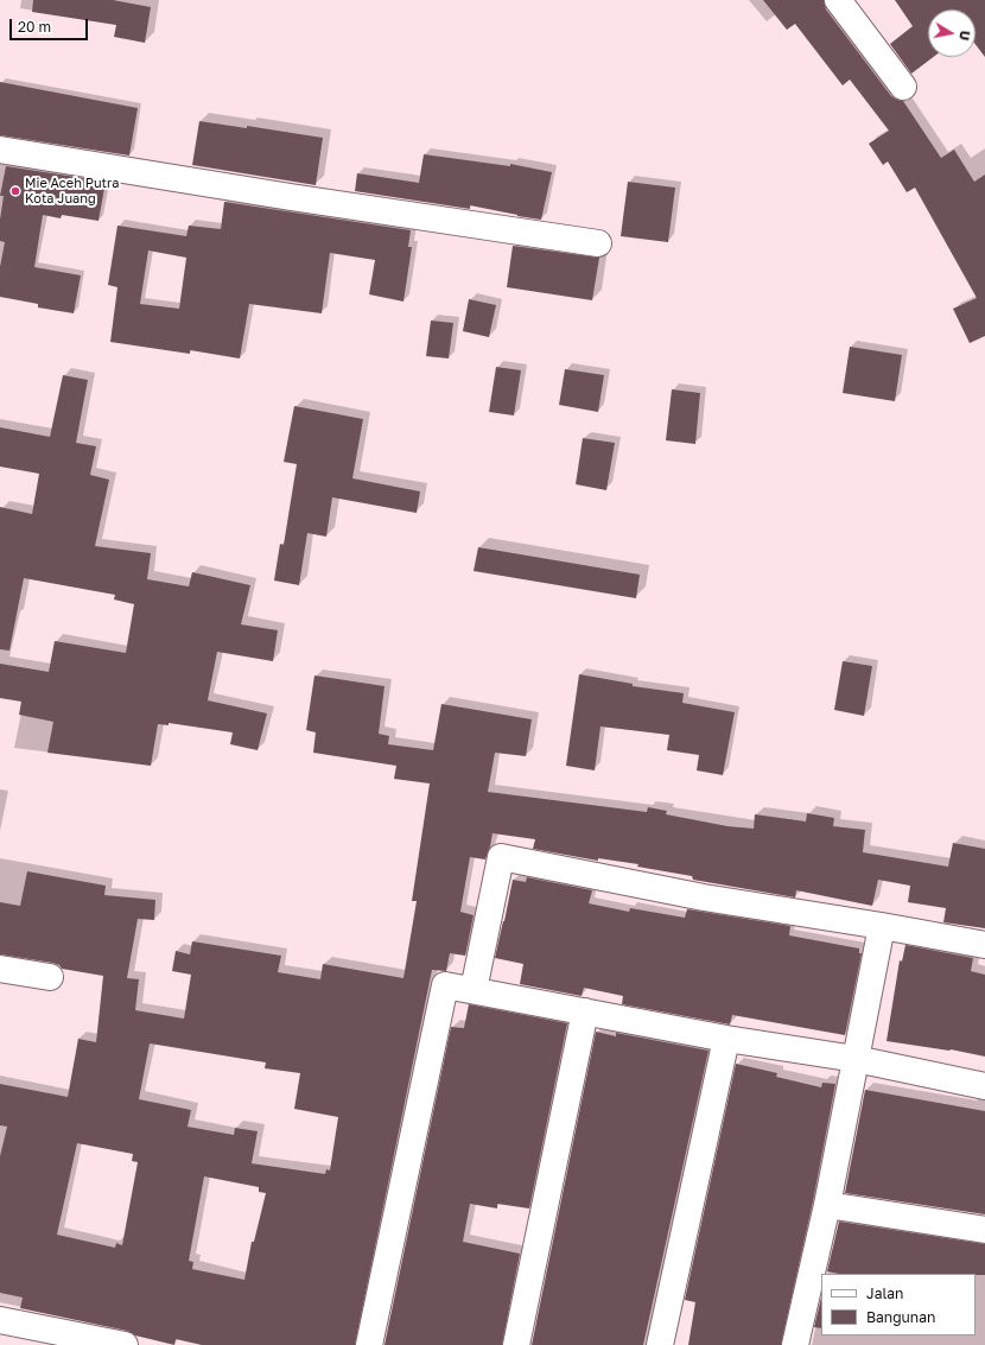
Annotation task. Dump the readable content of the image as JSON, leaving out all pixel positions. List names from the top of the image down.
{
  "places": ["Mie Aceh Putra Kota Juang"],
  "legend": ["Jalan", "Bangunan"],
  "scale_bar": "20 m",
  "north": "right"
}
